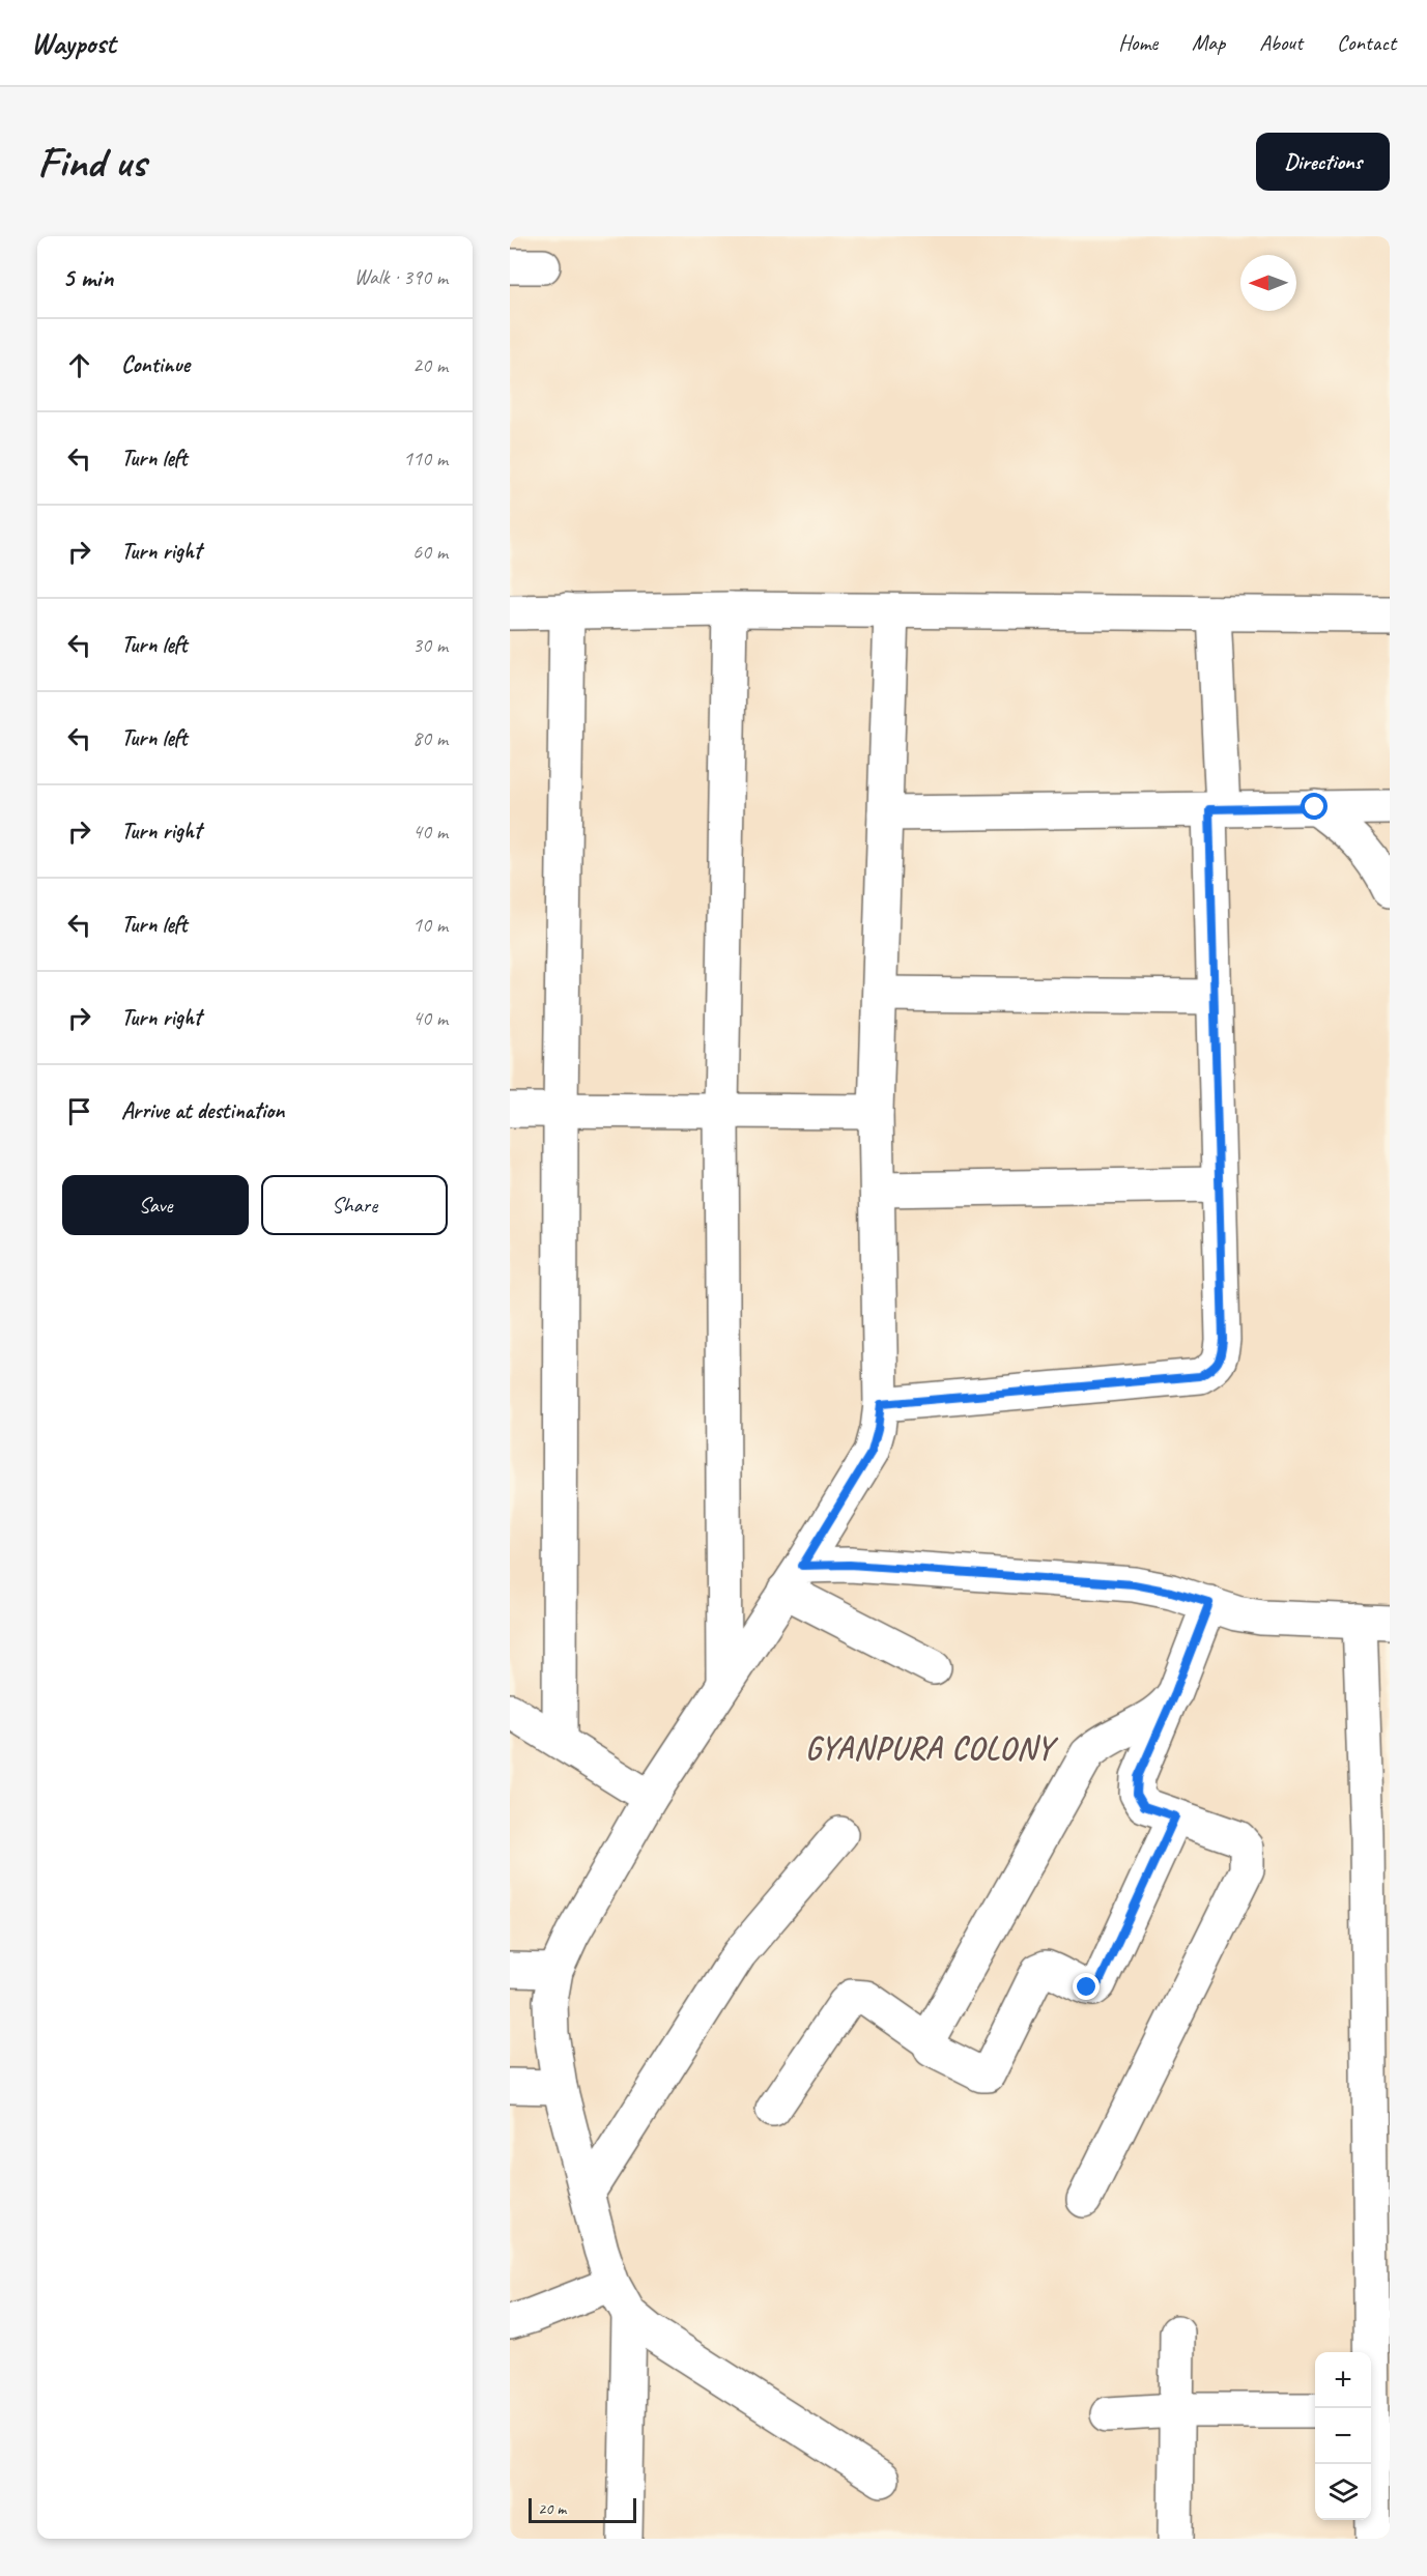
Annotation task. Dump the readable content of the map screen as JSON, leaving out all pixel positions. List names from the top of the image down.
{
  "districts": ["GYANPURA COLONY"],
  "scale_bar": "20 m",
  "north": "left",
  "page": {
    "header": "Waypost",
    "nav": [
      "Home",
      "Map",
      "About",
      "Contact"
    ],
    "buttons": [
      "Directions",
      ["Save", "Share"]
    ],
    "title": "Find us",
    "heading": ["5 min", "Walk · 390 m"],
    "list": [
      ["Continue", "20 m"],
      ["Turn left", "110 m"],
      ["Turn right", "60 m"],
      ["Turn left", "30 m"],
      ["Turn left", "80 m"],
      ["Turn right", "40 m"],
      ["Turn left", "10 m"],
      ["Turn right", "40 m"],
      "Arrive at destination"
    ],
    "map_buttons": ["+", "−"],
    "scale": "20 m"
  }
}
